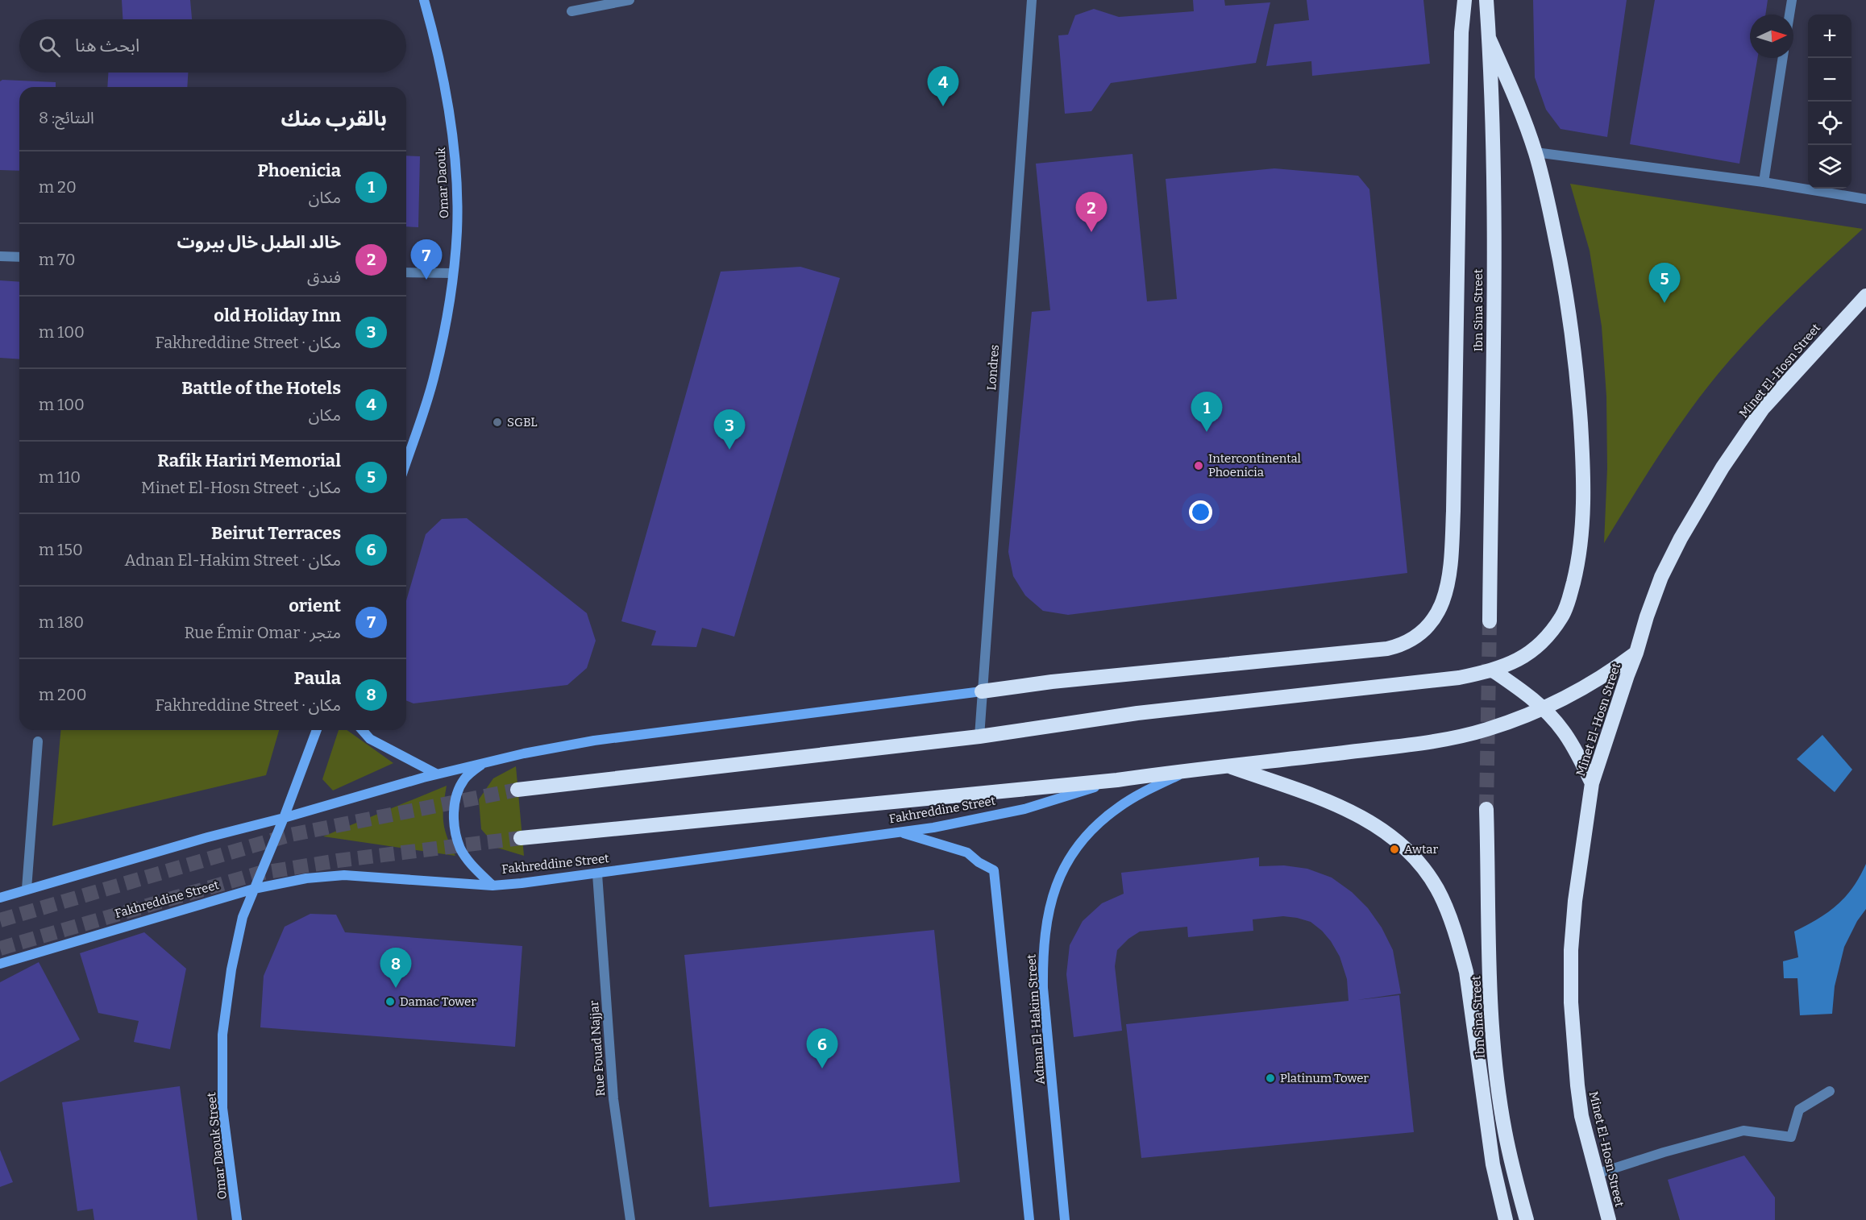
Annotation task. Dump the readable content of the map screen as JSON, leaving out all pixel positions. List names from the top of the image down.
{
  "streets": {
    "highway": ["Ibn Sina Street", "Minet El-Hosn Street"],
    "main road": [
      "Omar Daouk",
      "Fakhreddine Street",
      "Adnan El-Hakim Street",
      "Omar Daouk Street"
    ],
    "street": ["Londres", "Rue Fouad Najjar"]
  },
  "crossings": [
    ["Fakhreddine Street", "Adnan El-Hakim Street"],
    ["Fakhreddine Street", "Rue Fouad Najjar"],
    ["Fakhreddine Street", "Omar Daouk Street"]
  ],
  "places": [
    "SGBL",
    "Intercontinental Phoenicia",
    "Awtar",
    "Damac Tower",
    "Platinum Tower"
  ],
  "north": "right",
  "page": {
    "map_buttons": ["+", "−"],
    "search": "ابحث هنا",
    "pins": [
      "4",
      "2",
      "7",
      "5",
      "1",
      "3",
      "8",
      "6"
    ],
    "heading": ["بالقرب منك", "النتائج: 8"],
    "list": [
      {
        "mark": "1",
        "name": "Phoenicia",
        "note": "مكان",
        "value": "20 m"
      },
      {
        "mark": "2",
        "name": "خالد الطبل خال بيروت",
        "note": "فندق",
        "value": "70 m"
      },
      {
        "mark": "3",
        "name": "old Holiday Inn",
        "note": "مكان · Fakhreddine Street",
        "value": "100 m"
      },
      {
        "mark": "4",
        "name": "Battle of the Hotels",
        "note": "مكان",
        "value": "100 m"
      },
      {
        "mark": "5",
        "name": "Rafik Hariri Memorial",
        "note": "مكان · Minet El-Hosn Street",
        "value": "110 m"
      },
      {
        "mark": "6",
        "name": "Beirut Terraces",
        "note": "مكان · Adnan El-Hakim Street",
        "value": "150 m"
      },
      {
        "mark": "7",
        "name": "orient",
        "note": "متجر · Rue Émir Omar",
        "value": "180 m"
      },
      {
        "mark": "8",
        "name": "Paula",
        "note": "مكان · Fakhreddine Street",
        "value": "200 m"
      }
    ]
  }
}
